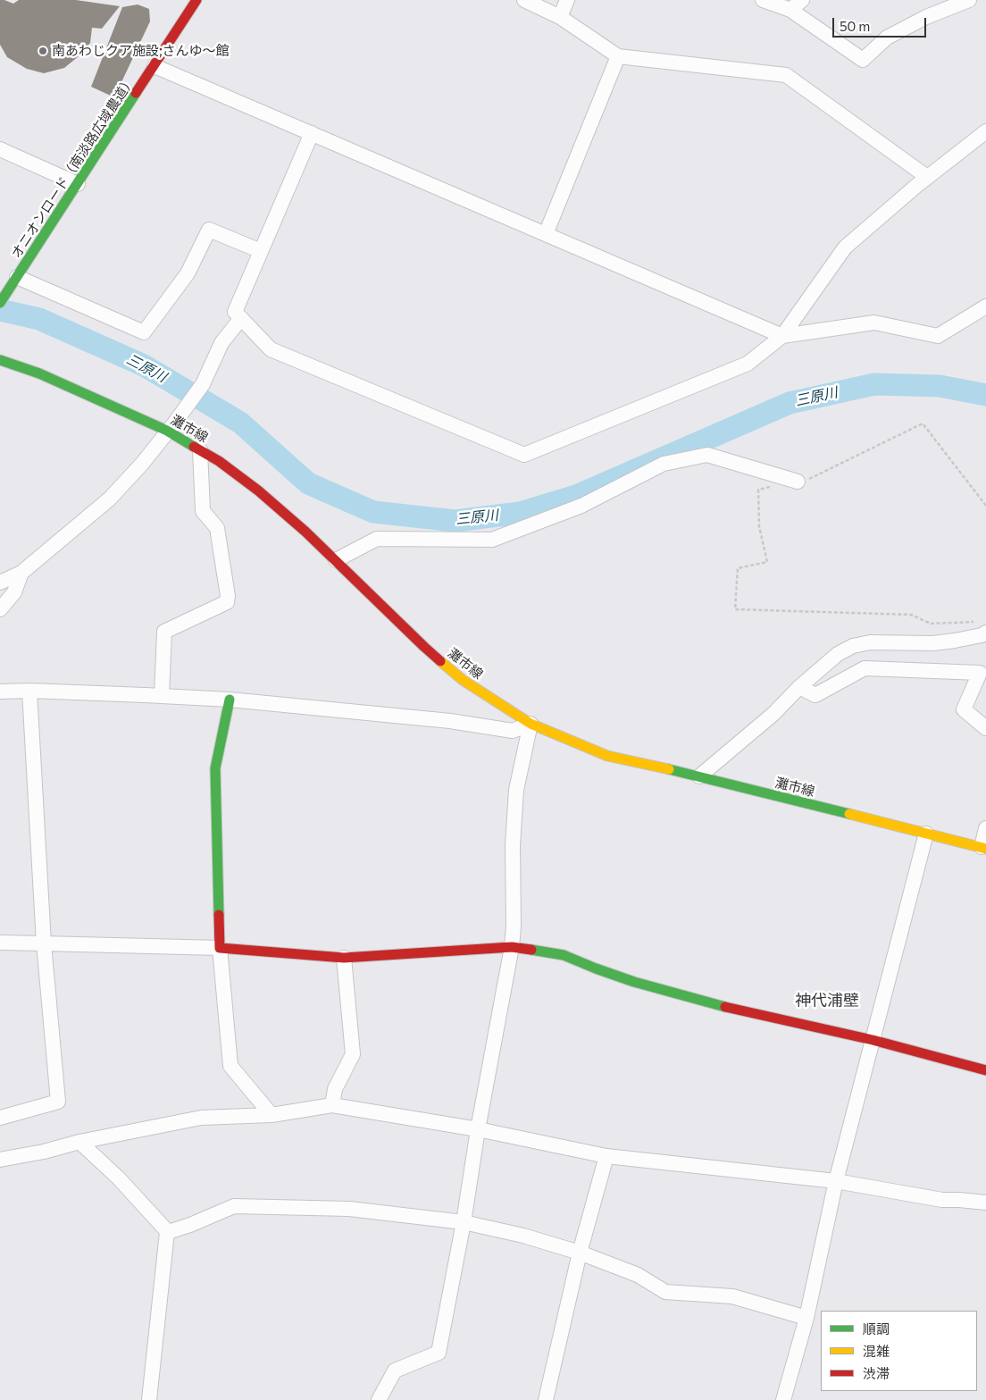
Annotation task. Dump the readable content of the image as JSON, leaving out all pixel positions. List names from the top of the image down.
{
  "streets": {
    "street": ["オニオンロード（南淡路広域農道）", "灘市線"]
  },
  "districts": ["神代浦壁"],
  "water": ["三原川"],
  "places": ["南あわじクア施設;さんゆ～館"],
  "legend": ["順調", "混雑", "渋滞"],
  "scale_bar": "50 m"
}
